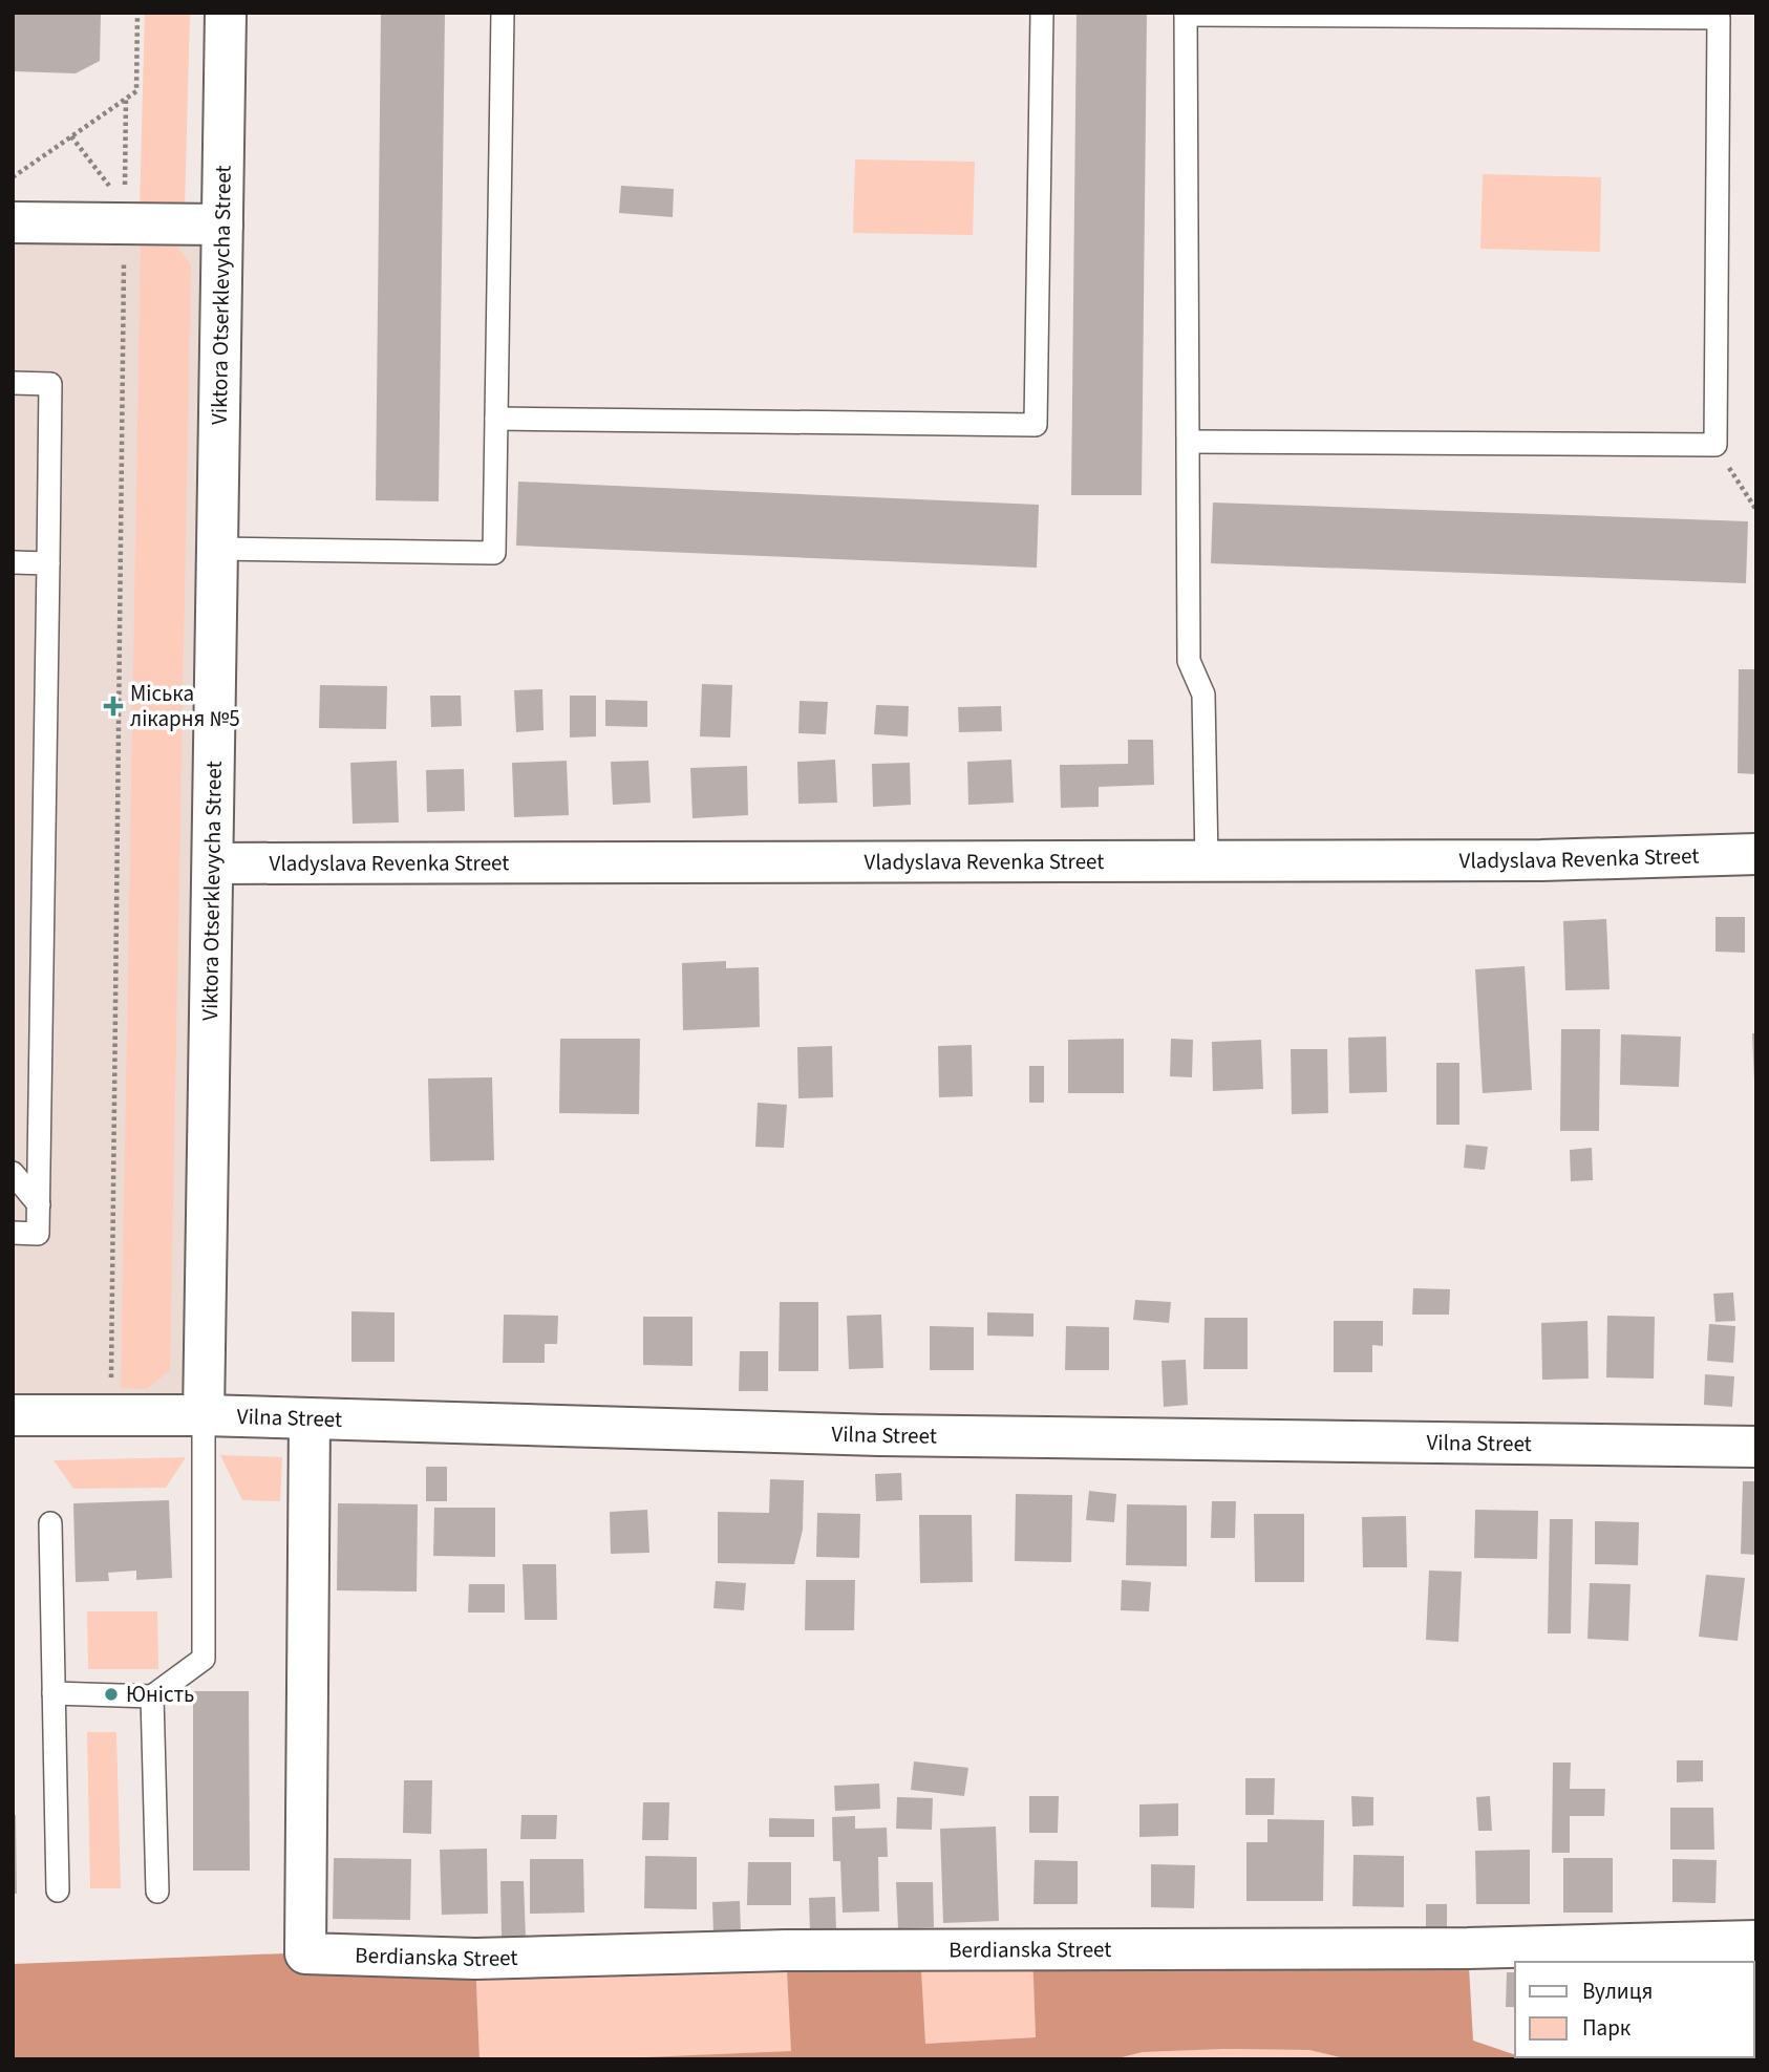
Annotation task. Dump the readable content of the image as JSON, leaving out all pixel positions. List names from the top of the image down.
{
  "streets": {
    "street": [
      "Viktora Otserklevycha Street",
      "Vladyslava Revenka Street",
      "Vilna Street",
      "Berdianska Street"
    ]
  },
  "crossings": [
    ["Viktora Otserklevycha Street", "Vladyslava Revenka Street"],
    ["Viktora Otserklevycha Street", "Vilna Street"],
    ["Vilna Street", "Berdianska Street"]
  ],
  "places": {
    "health": ["Міська лікарня №5"],
    "other": ["Юність"]
  },
  "legend": ["Вулиця", "Парк"]
}
